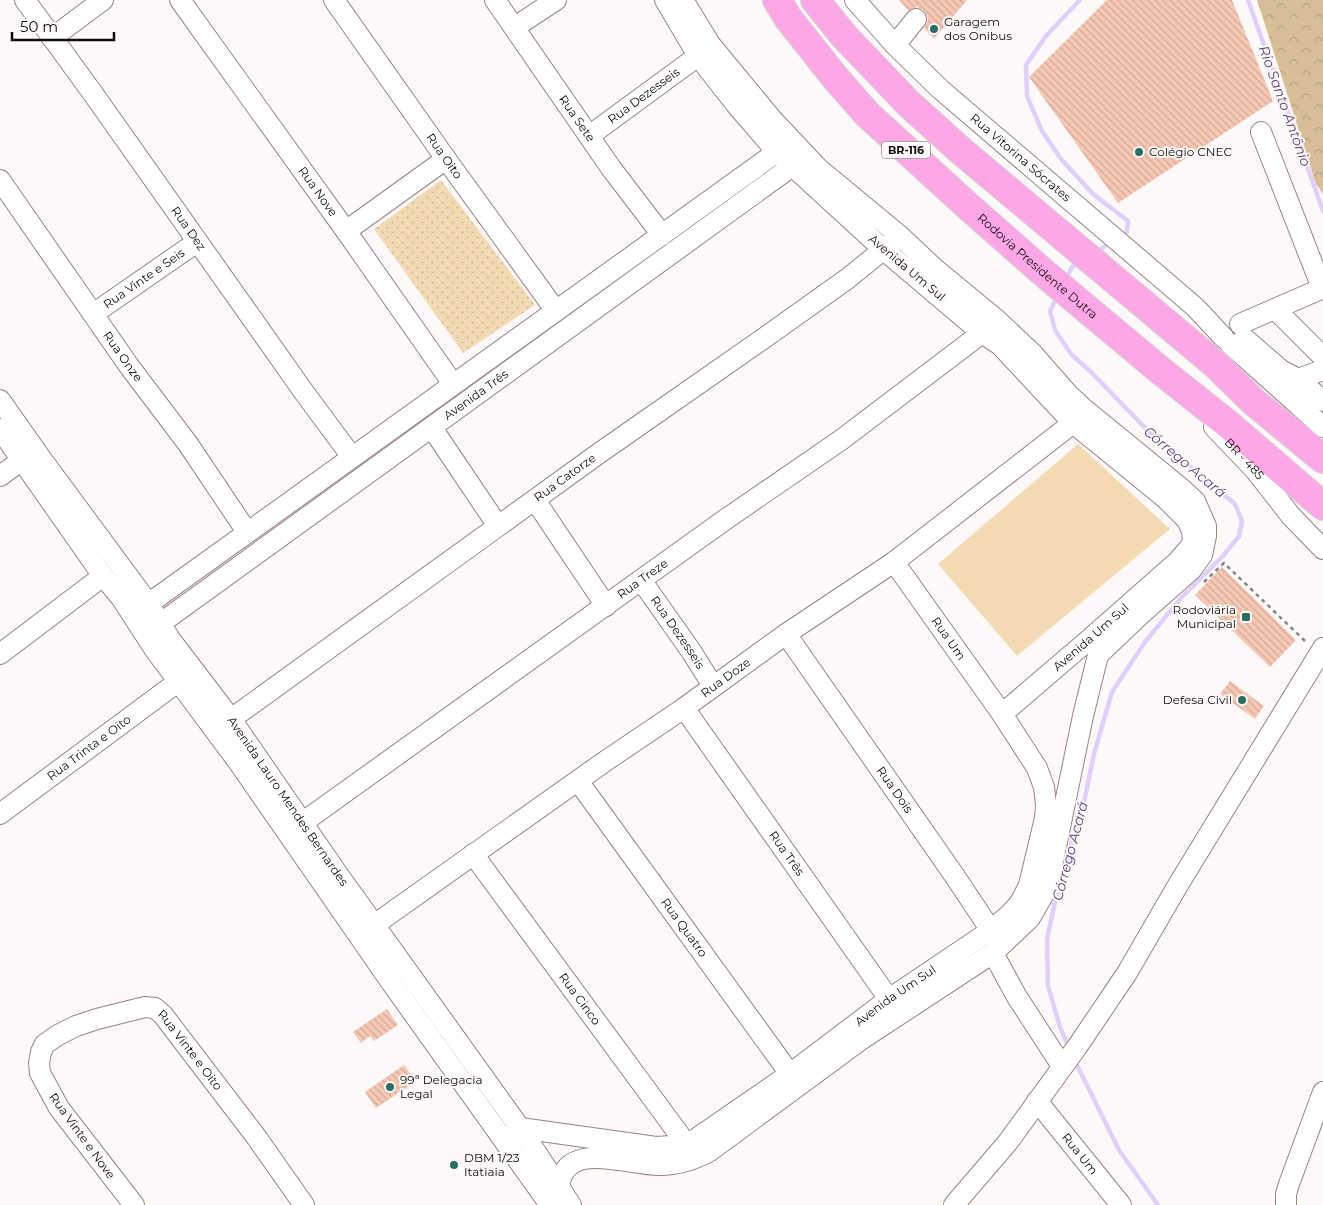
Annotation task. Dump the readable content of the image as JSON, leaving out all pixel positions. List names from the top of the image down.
{
  "streets": {
    "highway": ["BR-116", "Rodovia Presidente Dutra"],
    "street": [
      "Rua Dezesseis",
      "Rua Sete",
      "Rua Oito",
      "Rua Vitorina Sócrates",
      "Rua Nove",
      "Rua Dez",
      "Avenida Um Sul",
      "Rua Vinte e Seis",
      "Rua Onze",
      "Avenida Três",
      "BR - 485",
      "Rua Catorze",
      "Rua Treze",
      "Rua Um",
      "Rua Doze",
      "Rua Trinta e Oito",
      "Rua Dois",
      "Avenida Lauro Mendes Bernardes",
      "Rua Três",
      "Rua Quatro",
      "Rua Cinco",
      "Rua Vinte e Oito",
      "Rua Vinte e Nove"
    ]
  },
  "crossings": [
    ["Rua Dezesseis", "Rua Sete"],
    ["Rua Dezesseis", "Avenida Um Sul"],
    ["Rua Dezesseis", "Rua Treze"],
    ["Rua Dezesseis", "Rua Doze"],
    ["Rua Sete", "Avenida Três"],
    ["Rua Oito", "Avenida Três"],
    ["Rua Nove", "Avenida Três"],
    ["Rua Dez", "Rua Vinte e Seis"],
    ["Rua Dez", "Avenida Três"],
    ["Rodovia Presidente Dutra", "BR - 485"],
    ["Avenida Um Sul", "Avenida Três"],
    ["Avenida Um Sul", "Rua Catorze"],
    ["Avenida Um Sul", "Rua Treze"],
    ["Avenida Um Sul", "Rua Um"],
    ["Avenida Um Sul", "Rua Doze"],
    ["Avenida Um Sul", "Rua Dois"],
    ["Avenida Um Sul", "Avenida Lauro Mendes Bernardes"],
    ["Avenida Um Sul", "Rua Três"],
    ["Avenida Um Sul", "Rua Quatro"],
    ["Avenida Um Sul", "Rua Cinco"],
    ["Rua Vinte e Seis", "Rua Onze"],
    ["Rua Onze", "Avenida Três"],
    ["Avenida Três", "Avenida Lauro Mendes Bernardes"],
    ["Rua Catorze", "Avenida Lauro Mendes Bernardes"],
    ["Rua Treze", "Avenida Lauro Mendes Bernardes"],
    ["Rua Um", "Rua Doze"],
    ["Rua Doze", "Rua Dois"],
    ["Rua Doze", "Avenida Lauro Mendes Bernardes"],
    ["Rua Doze", "Rua Três"],
    ["Rua Doze", "Rua Quatro"],
    ["Rua Doze", "Rua Cinco"],
    ["Rua Trinta e Oito", "Avenida Lauro Mendes Bernardes"],
    ["Rua Vinte e Oito", "Rua Vinte e Nove"]
  ],
  "water": ["Rio Santo Antônio", "Córrego Acará"],
  "places": {
    "other": [
      "Garagem dos Onibus",
      "Colégio CNEC",
      "Defesa Civil",
      "99ª Delegacia Legal",
      "DBM 1/23 Itatiaia"
    ],
    "transit": ["Rodoviária Municipal"]
  },
  "scale_bar": "50 m"
}
